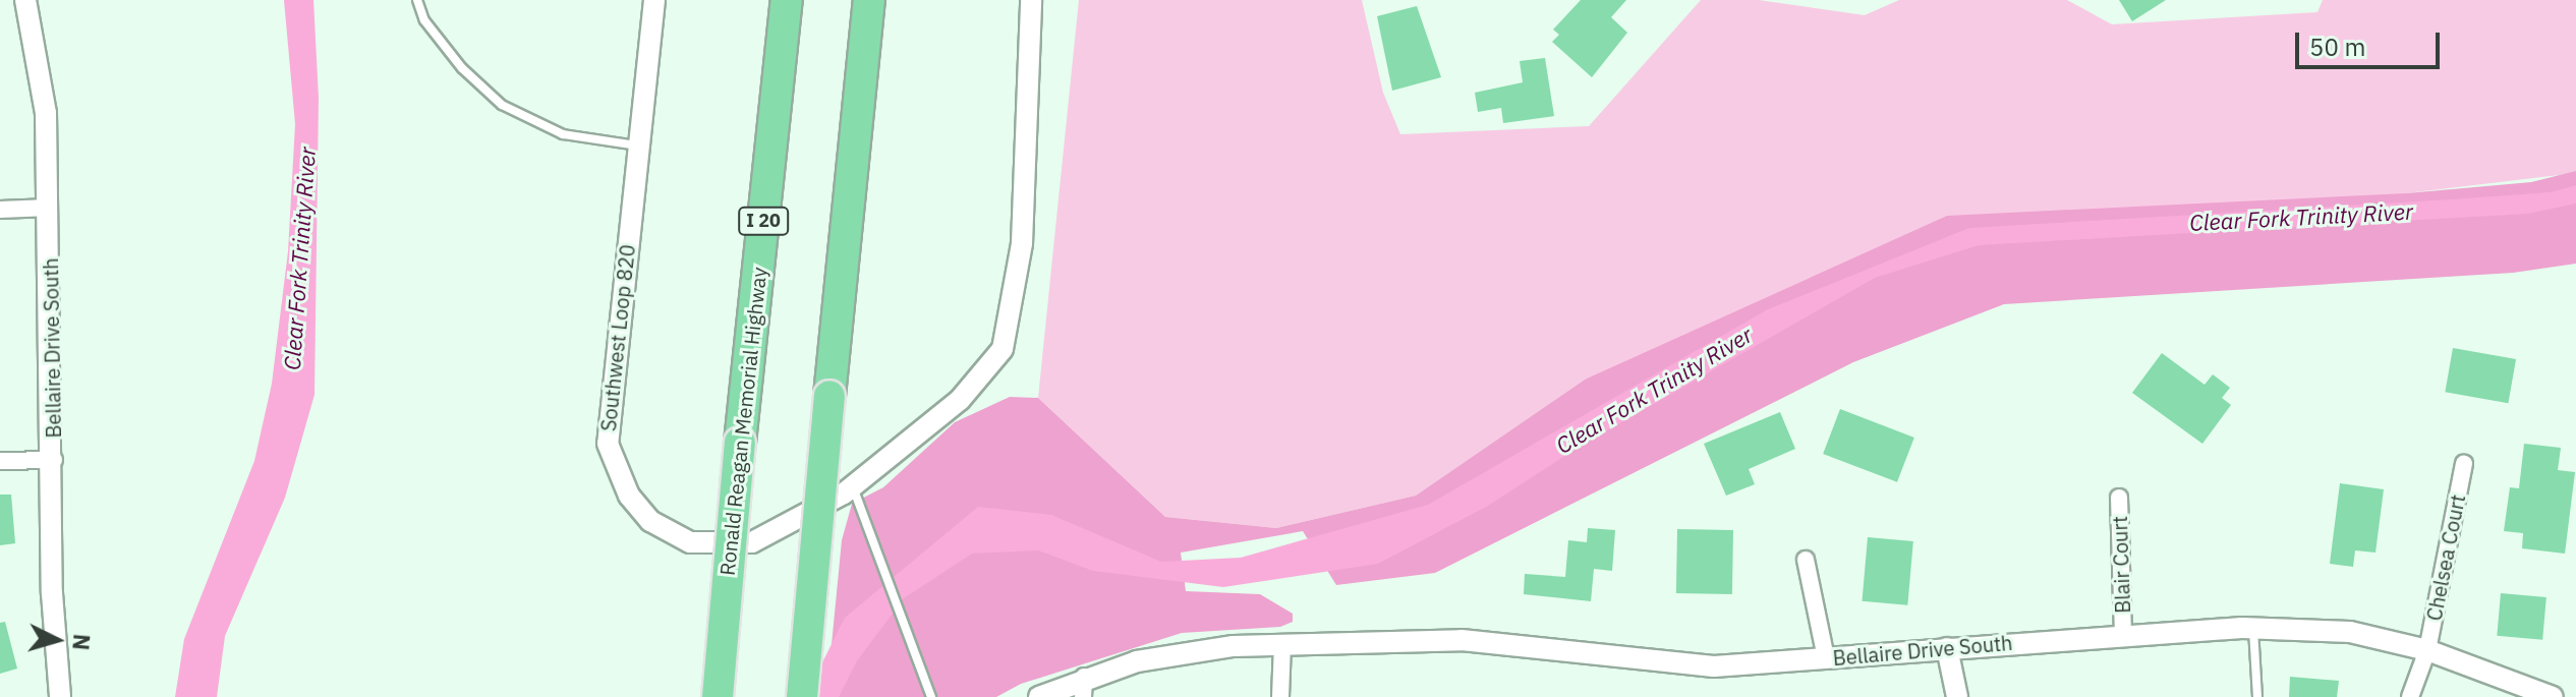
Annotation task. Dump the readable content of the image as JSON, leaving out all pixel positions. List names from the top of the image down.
{
  "streets": {
    "highway": ["I 20", "Ronald Reagan Memorial Highway"],
    "street": [
      "Southwest Loop 820",
      "Bellaire Drive South",
      "Chelsea Court",
      "Blair Court"
    ]
  },
  "crossings": [
    ["Bellaire Drive South", "Chelsea Court"],
    ["Bellaire Drive South", "Blair Court"]
  ],
  "water": ["Clear Fork Trinity River"],
  "scale_bar": "50 m",
  "north": "right"
}
